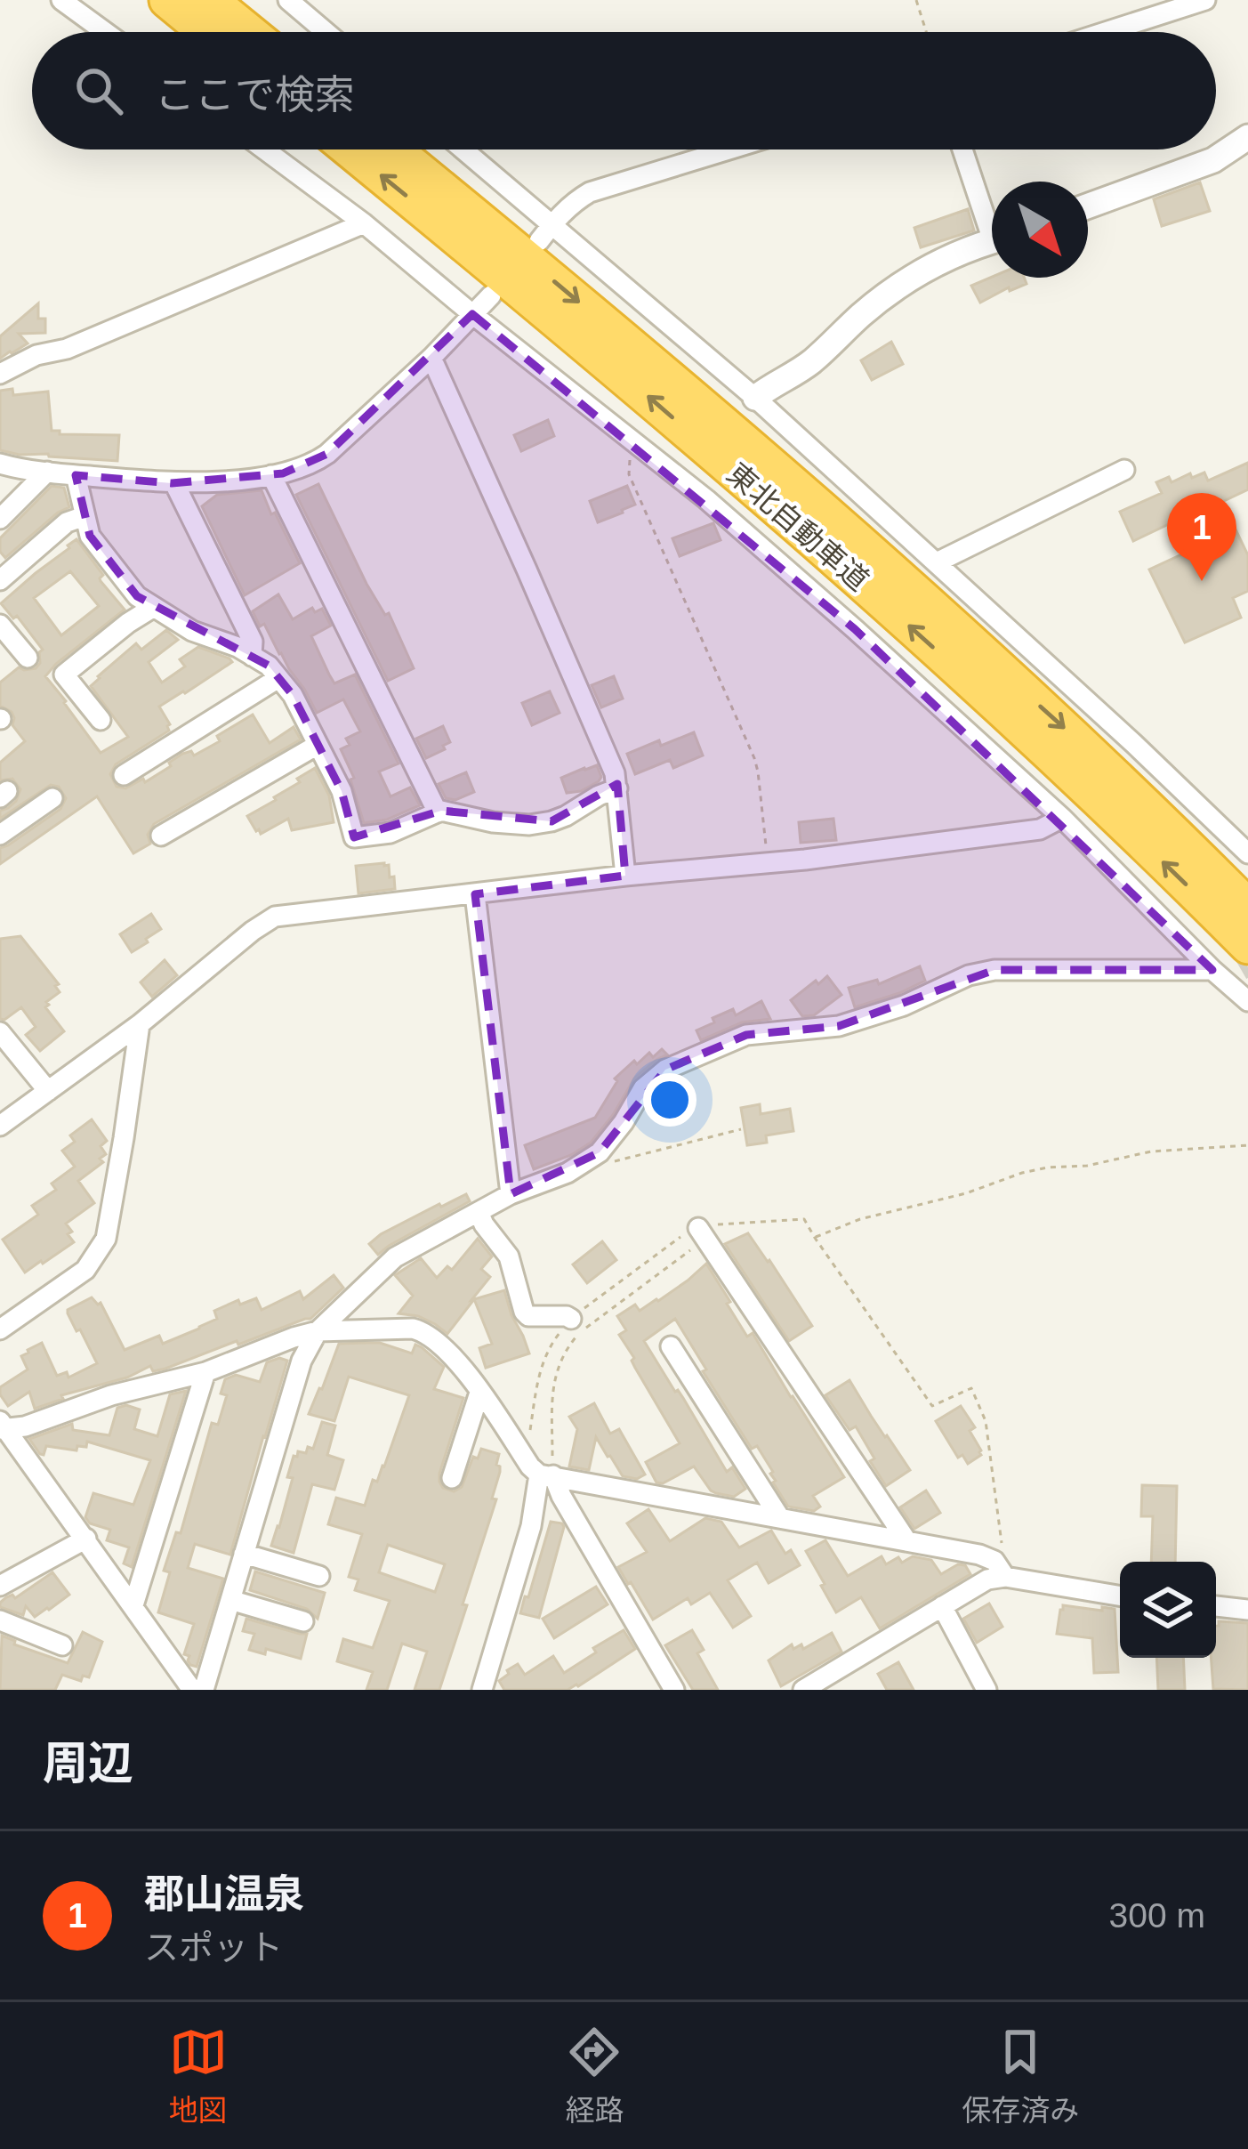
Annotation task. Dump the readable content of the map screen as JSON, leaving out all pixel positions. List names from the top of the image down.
{
  "streets": {
    "highway": ["東北自動車道"]
  },
  "north": "bottom right",
  "page": {
    "search": "ここで検索",
    "pins": "1",
    "heading": "周辺",
    "list": [
      {
        "mark": "1",
        "name": "郡山温泉",
        "note": "スポット",
        "value": "300 m"
      }
    ],
    "nav": ["地図", "経路", "保存済み"]
  }
}
